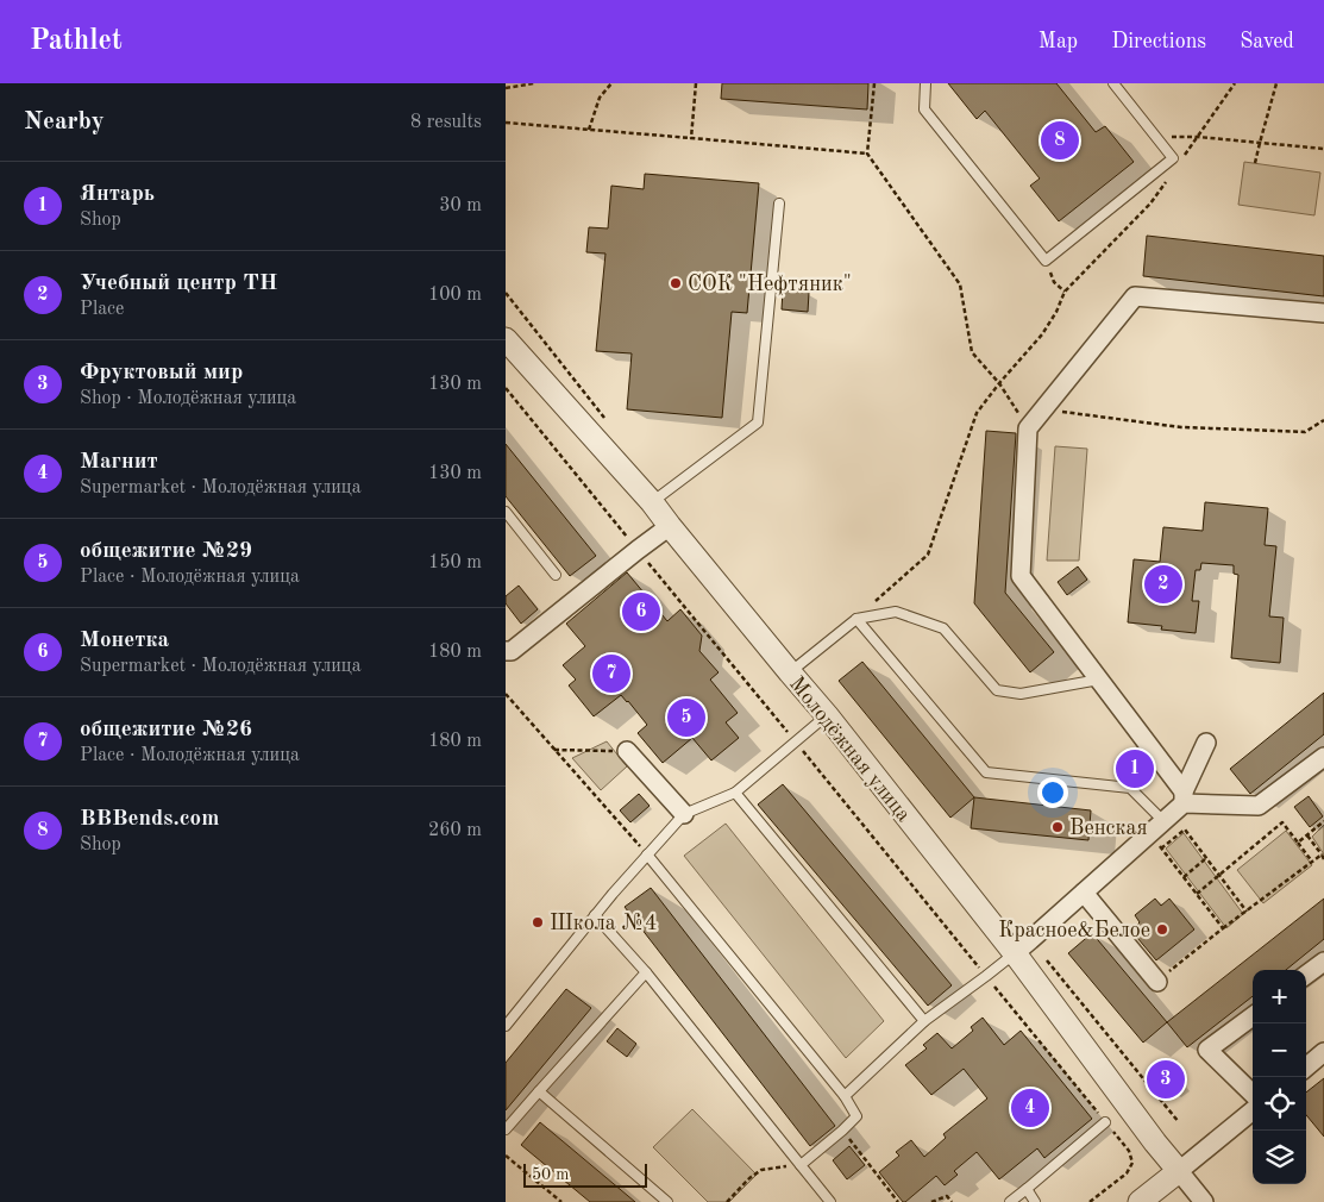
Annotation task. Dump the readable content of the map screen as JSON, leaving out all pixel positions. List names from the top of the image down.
{
  "streets": {
    "street": ["Молодёжная улица"]
  },
  "places": [
    "СОК \"Нефтяник\"",
    "Венская",
    "Школа №4",
    "Красное&Белое"
  ],
  "scale_bar": "50 m",
  "page": {
    "header": "Pathlet",
    "nav": ["Map", "Directions", "Saved"],
    "heading": ["Nearby", "8 results"],
    "pins": [
      "8",
      "2",
      "6",
      "7",
      "5",
      "1",
      "3",
      "4"
    ],
    "list": [
      {
        "mark": "1",
        "name": "Янтарь",
        "note": "Shop",
        "value": "30 m"
      },
      {
        "mark": "2",
        "name": "Учебный центр ТН",
        "note": "Place",
        "value": "100 m"
      },
      {
        "mark": "3",
        "name": "Фруктовый мир",
        "note": "Shop · Молодёжная улица",
        "value": "130 m"
      },
      {
        "mark": "4",
        "name": "Магнит",
        "note": "Supermarket · Молодёжная улица",
        "value": "130 m"
      },
      {
        "mark": "5",
        "name": "общежитие №29",
        "note": "Place · Молодёжная улица",
        "value": "150 m"
      },
      {
        "mark": "6",
        "name": "Монетка",
        "note": "Supermarket · Молодёжная улица",
        "value": "180 m"
      },
      {
        "mark": "7",
        "name": "общежитие №26",
        "note": "Place · Молодёжная улица",
        "value": "180 m"
      },
      {
        "mark": "8",
        "name": "BBBends.com",
        "note": "Shop",
        "value": "260 m"
      }
    ],
    "map_buttons": ["+", "−"],
    "scale": "50 m"
  }
}
